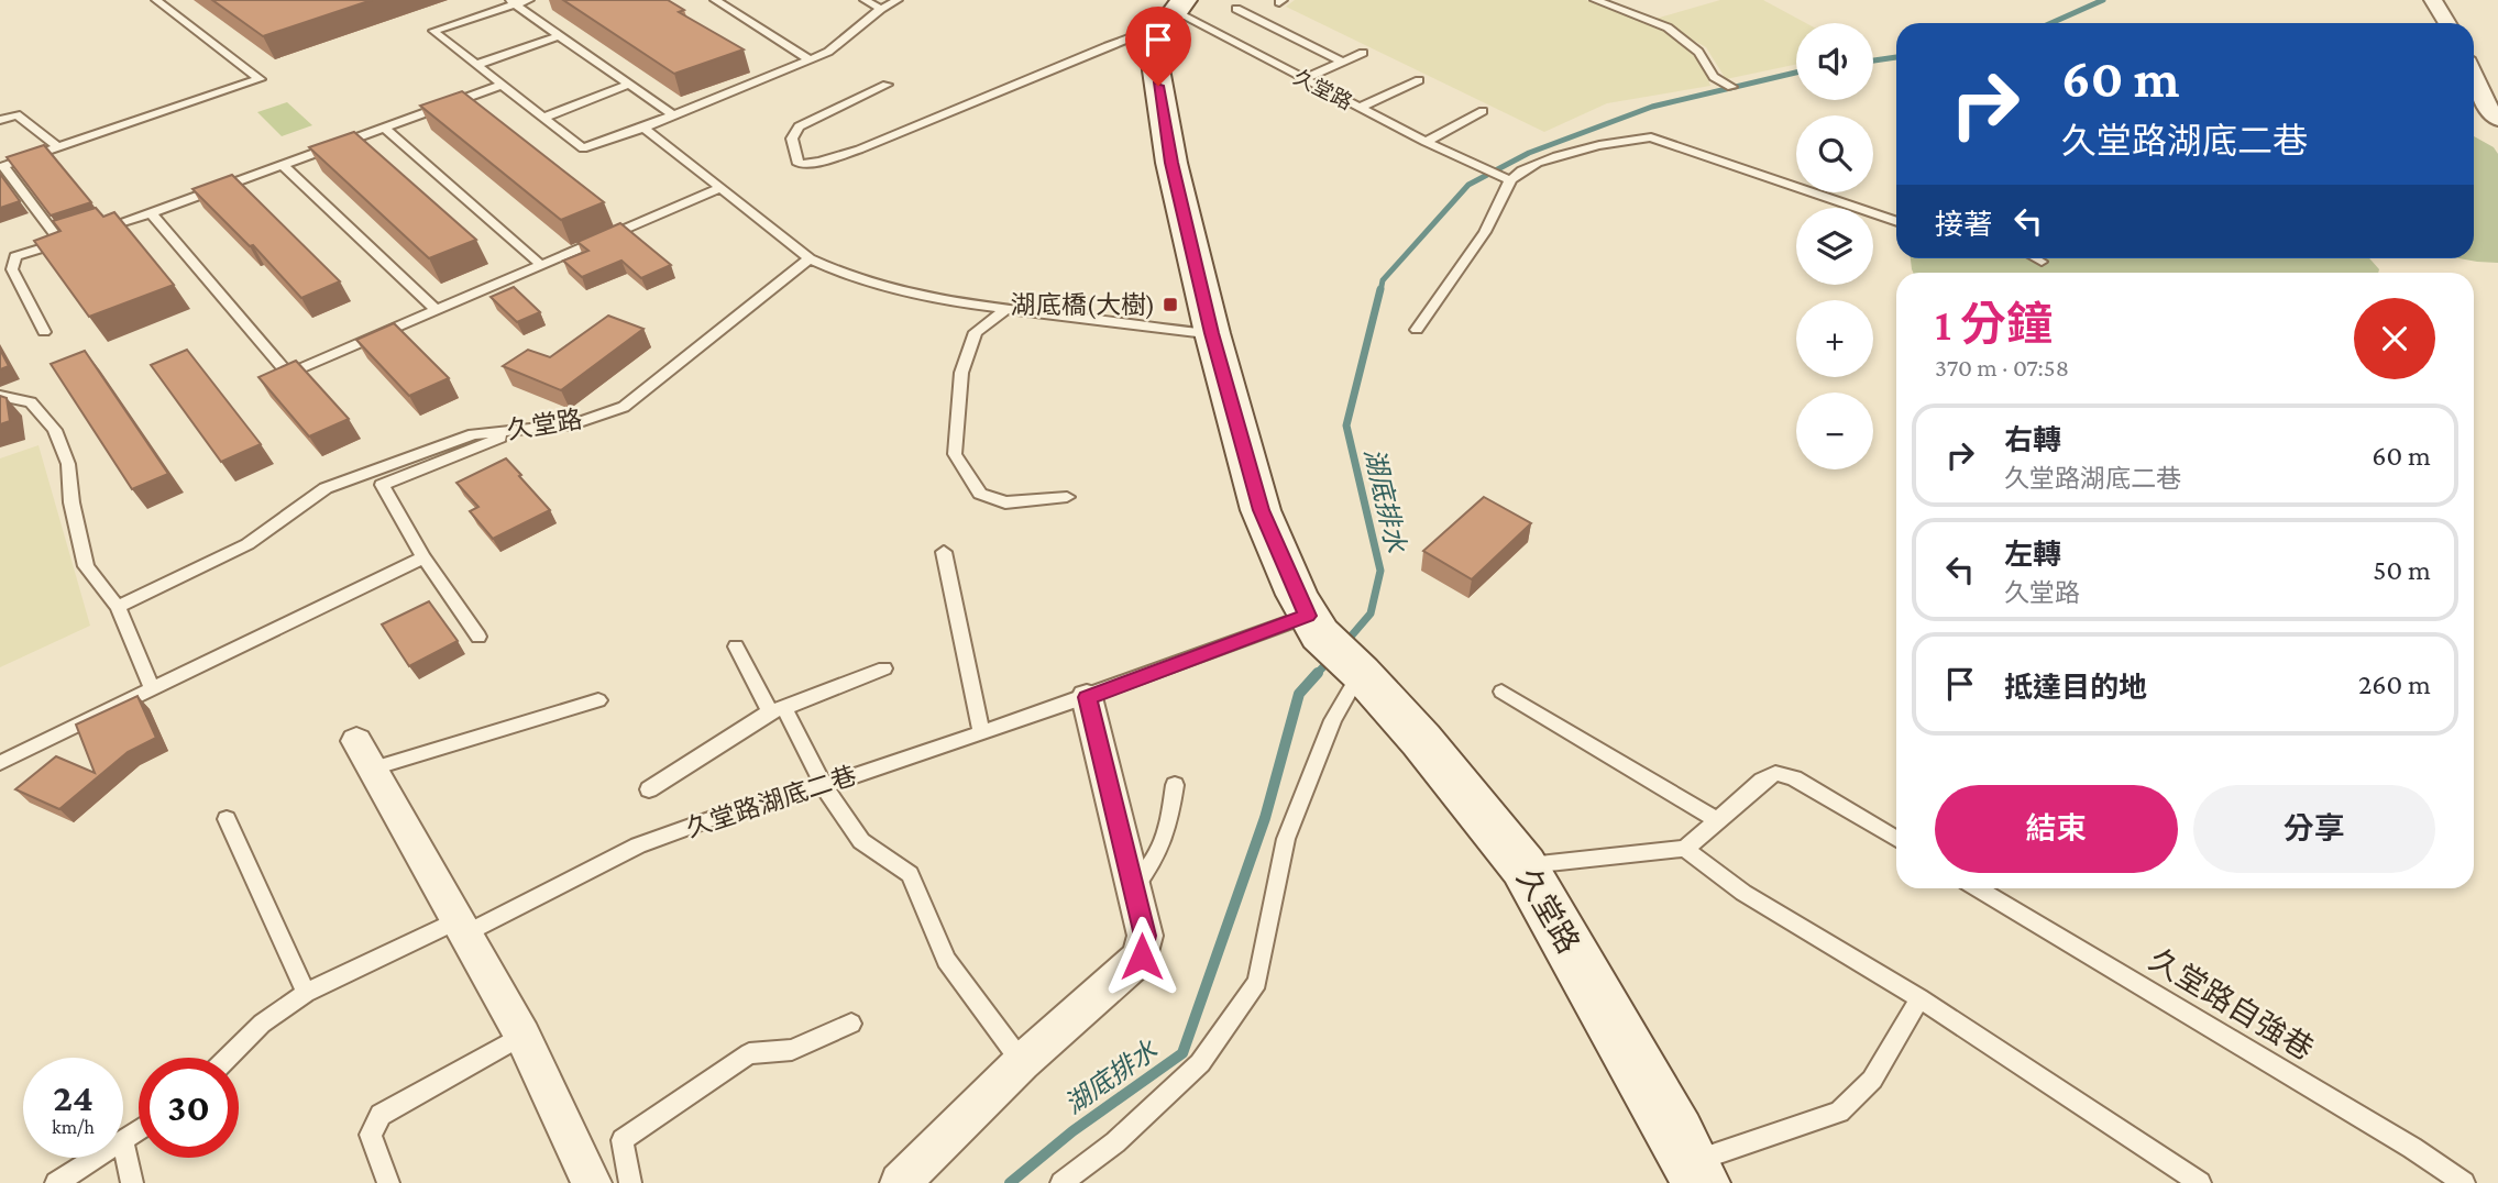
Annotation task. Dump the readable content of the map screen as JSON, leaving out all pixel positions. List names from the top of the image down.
{
  "streets": {
    "street": ["久堂路"],
    "lane": ["久堂路湖底二巷", "久堂路自強巷"]
  },
  "crossings": [
    ["久堂路", "久堂路湖底二巷"]
  ],
  "water": ["湖底排水"],
  "places": {
    "transit": ["湖底橋(大樹)"]
  },
  "page": {
    "map_buttons": ["+", "−"],
    "turn": ["60 m", "久堂路湖底二巷"],
    "then": "接著",
    "heading": ["1 分鐘", "370 m · 07:58"],
    "list": [
      {
        "name": "右轉",
        "note": "久堂路湖底二巷",
        "value": "60 m"
      },
      {
        "name": "左轉",
        "note": "久堂路",
        "value": "50 m"
      },
      {
        "name": "抵達目的地",
        "value": "260 m"
      }
    ],
    "buttons": ["結束", "分享"],
    "speed": "24 km/h",
    "limit": "30"
  }
}
